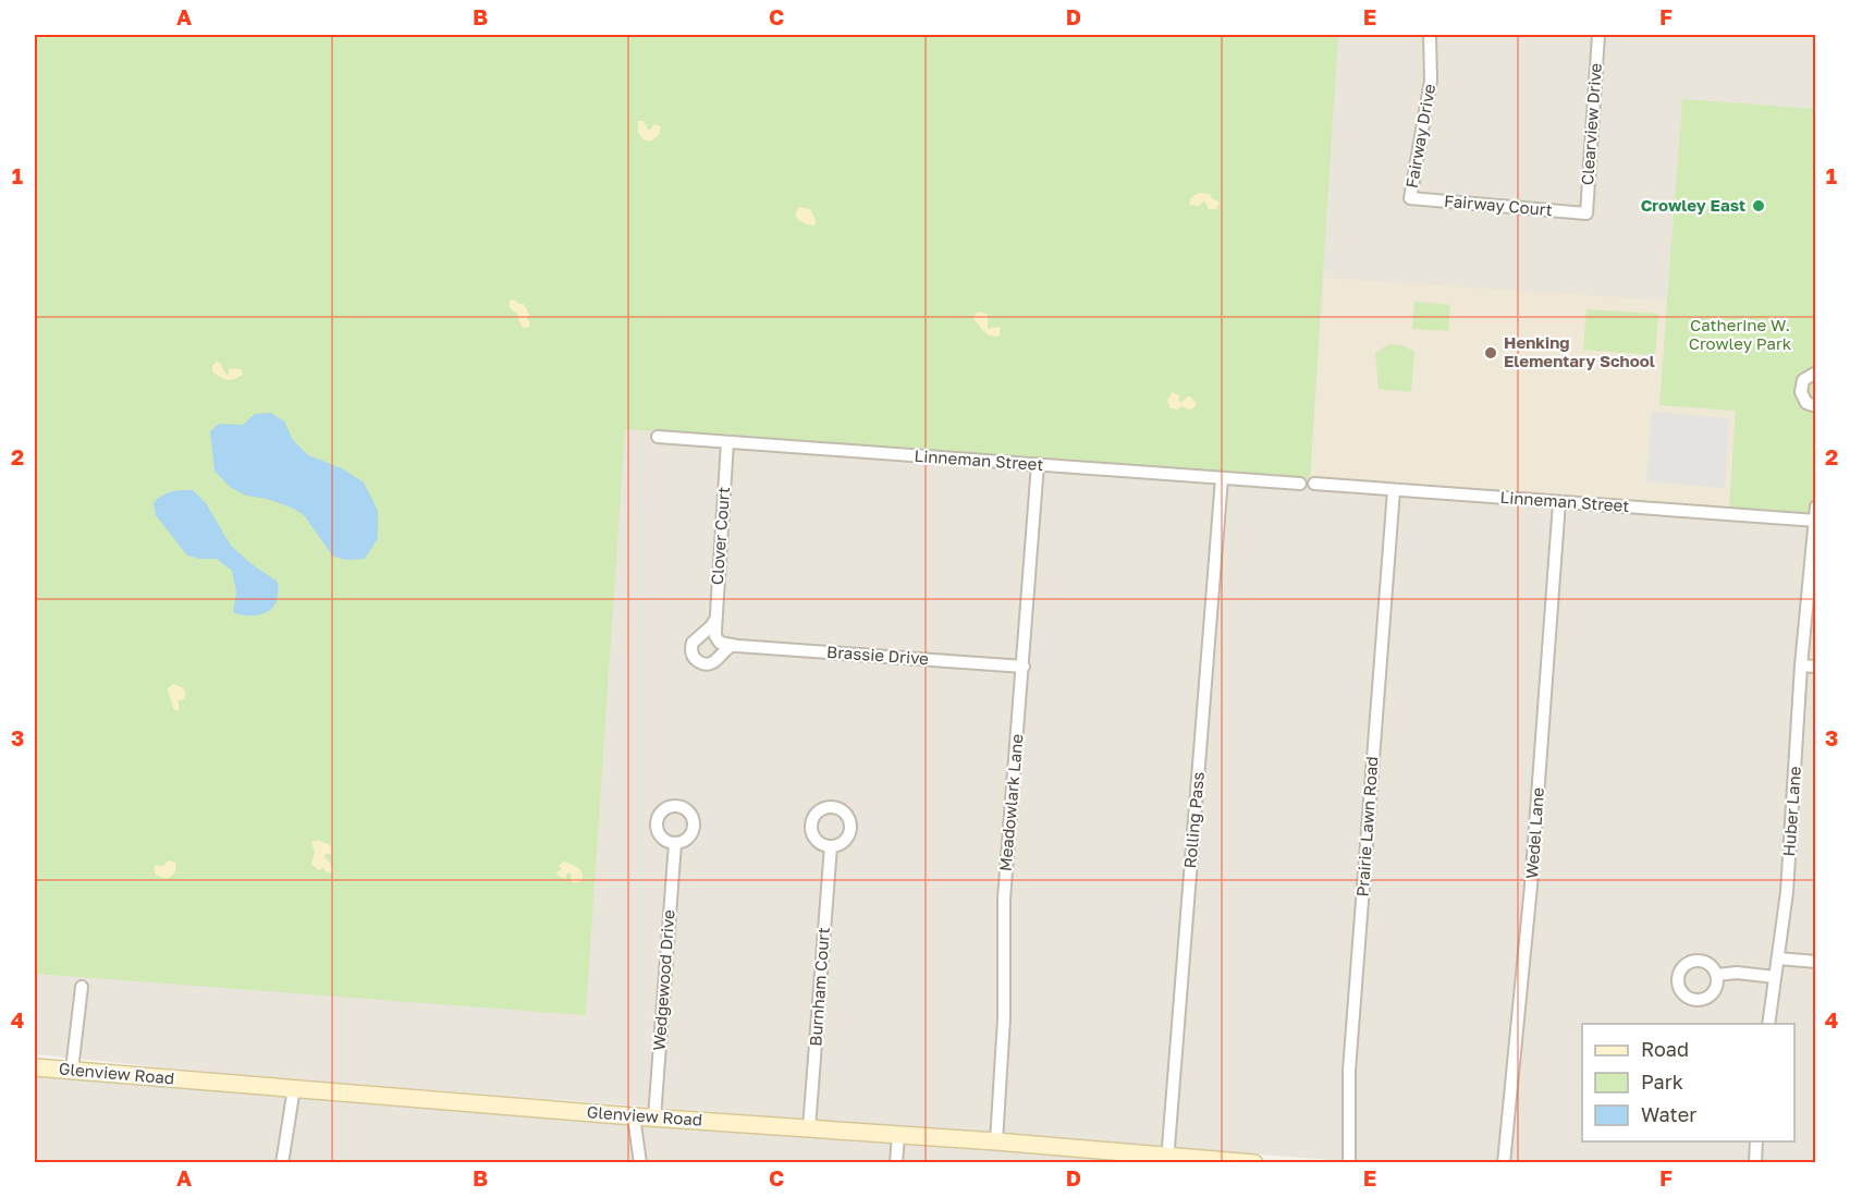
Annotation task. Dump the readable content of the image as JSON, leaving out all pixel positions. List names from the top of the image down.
{
  "streets": {
    "main road": ["Glenview Road"],
    "street": [
      "Clearview Drive",
      "Fairway Drive",
      "Fairway Court",
      "Linneman Street",
      "Clover Court",
      "Brassie Drive",
      "Meadowlark Lane",
      "Huber Lane",
      "Rolling Pass",
      "Prairie Lawn Road",
      "Wedel Lane",
      "Wedgewood Drive",
      "Burnham Court"
    ]
  },
  "crossings": [
    ["Clearview Drive", "Fairway Court"],
    ["Fairway Drive", "Fairway Court"],
    ["Linneman Street", "Clover Court"],
    ["Linneman Street", "Meadowlark Lane"],
    ["Linneman Street", "Huber Lane"],
    ["Linneman Street", "Rolling Pass"],
    ["Linneman Street", "Prairie Lawn Road"],
    ["Linneman Street", "Wedel Lane"],
    ["Brassie Drive", "Meadowlark Lane"],
    ["Meadowlark Lane", "Glenview Road"],
    ["Rolling Pass", "Glenview Road"],
    ["Wedgewood Drive", "Glenview Road"],
    ["Burnham Court", "Glenview Road"]
  ],
  "parks": ["Catherine W. Crowley Park"],
  "places": ["Crowley East", "Henking Elementary School"],
  "legend": ["Road", "Park", "Water"],
  "grid": {
    "columns": [
      "A",
      "B",
      "C",
      "D",
      "E",
      "F"
    ],
    "rows": [
      "1",
      "2",
      "3",
      "4"
    ]
  }
}
